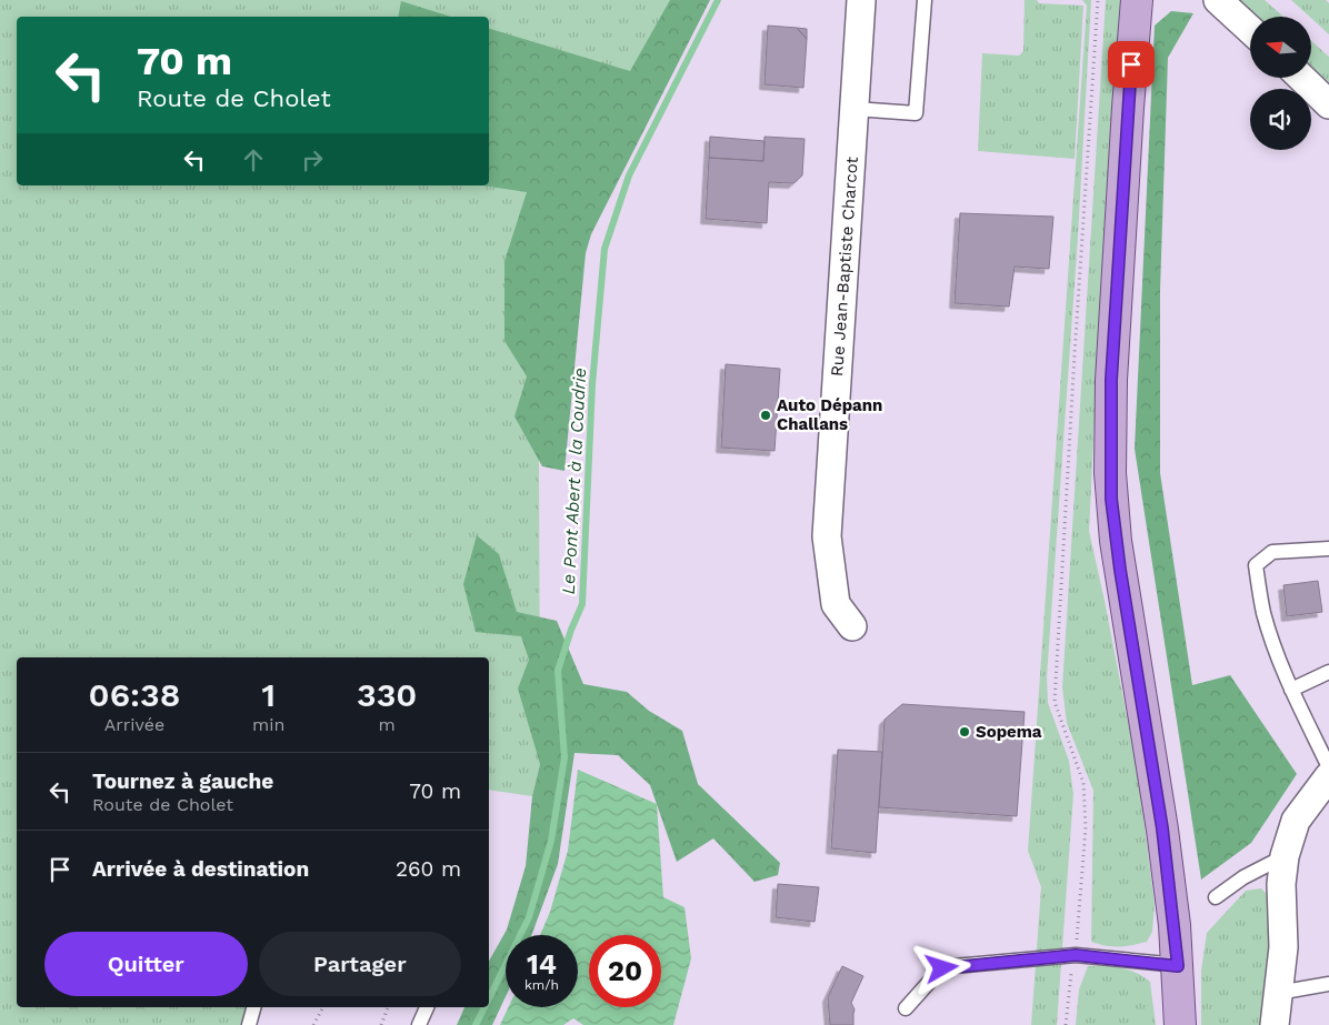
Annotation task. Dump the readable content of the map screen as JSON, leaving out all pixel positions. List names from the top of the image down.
{
  "streets": {
    "street": ["Rue Jean-Baptiste Charcot"]
  },
  "water": ["Le Pont Abert à la Coudrie"],
  "places": ["Auto Dépann Challans", "Sopema"],
  "north": "left",
  "page": {
    "turn": ["70 m", "Route de Cholet"],
    "eta": [
      "06:38",
      "Arrivée",
      "1",
      "min",
      "330",
      "m"
    ],
    "list": [
      {
        "name": "Tournez à gauche",
        "note": "Route de Cholet",
        "value": "70 m"
      },
      {
        "name": "Arrivée à destination",
        "value": "260 m"
      }
    ],
    "buttons": ["Quitter", "Partager"],
    "speed": "14 km/h",
    "limit": "20"
  }
}
